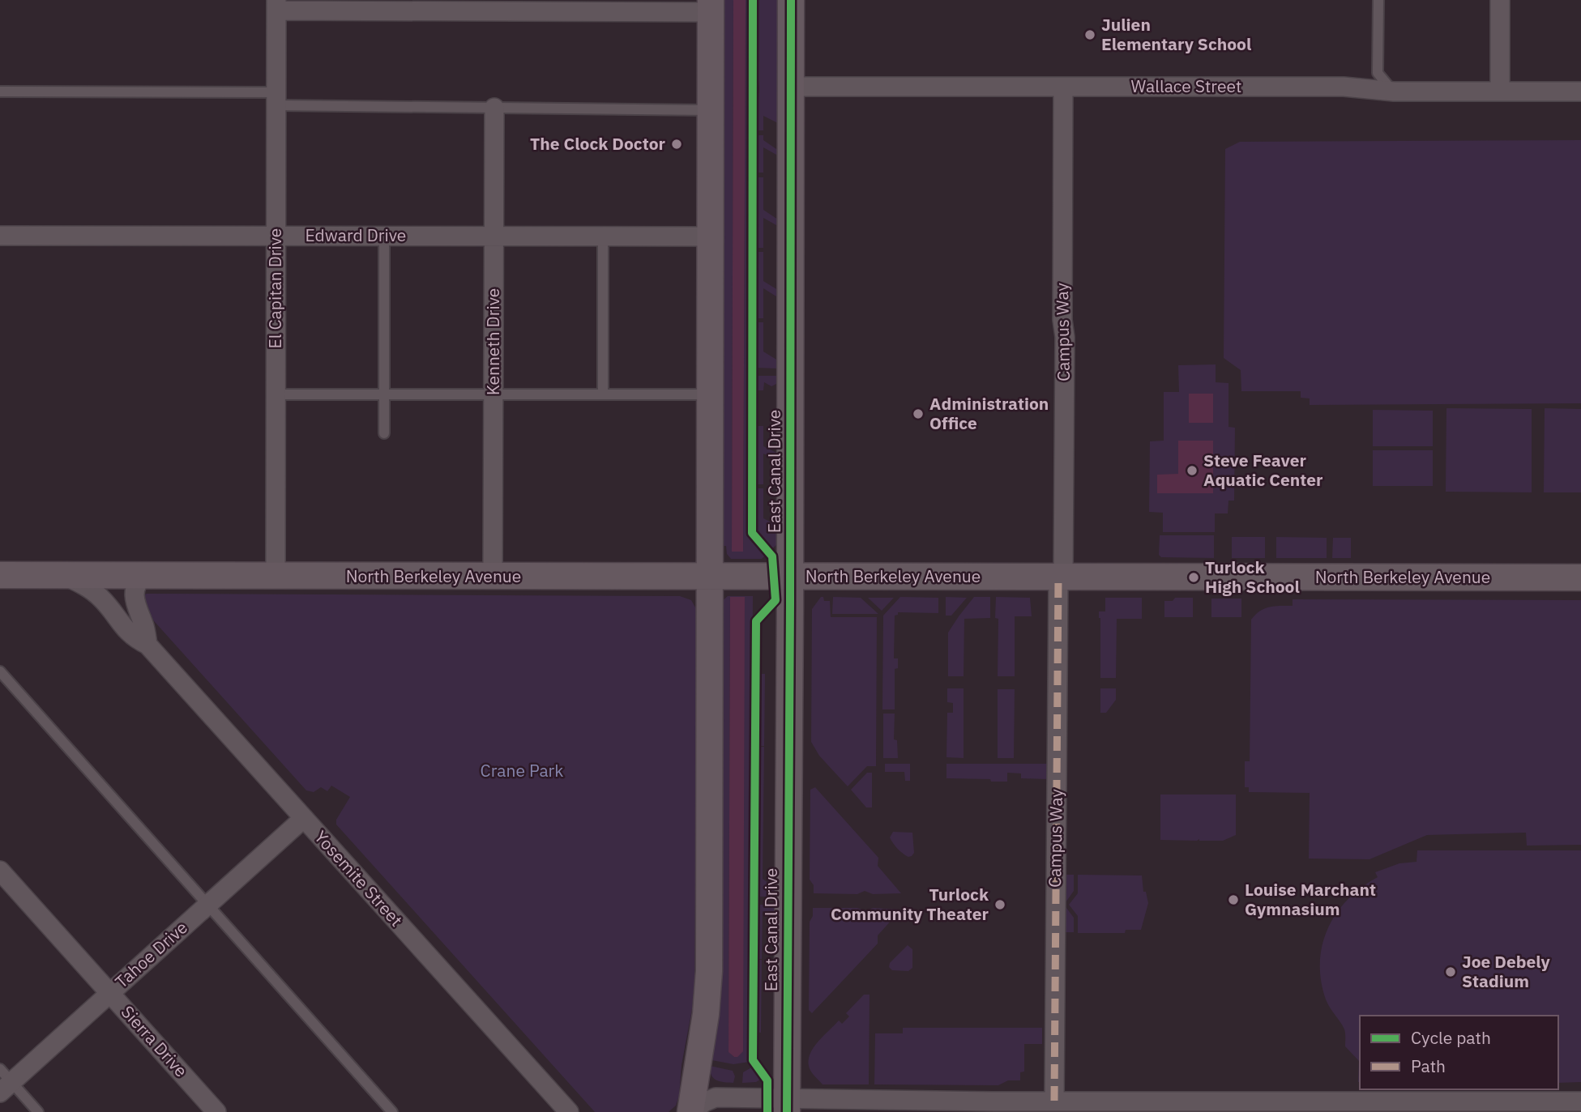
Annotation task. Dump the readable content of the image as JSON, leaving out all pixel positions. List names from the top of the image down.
{
  "streets": {
    "main road": ["East Canal Drive", "North Berkeley Avenue"],
    "street": [
      "Wallace Street",
      "Edward Drive",
      "El Capitan Drive",
      "Campus Way",
      "Kenneth Drive",
      "Yosemite Street",
      "Tahoe Drive",
      "Sierra Drive"
    ]
  },
  "crossings": [
    ["Wallace Street", "Campus Way"],
    ["Wallace Street", "East Canal Drive"],
    ["Edward Drive", "El Capitan Drive"],
    ["Edward Drive", "Kenneth Drive"],
    ["El Capitan Drive", "North Berkeley Avenue"],
    ["Campus Way", "North Berkeley Avenue"],
    ["Kenneth Drive", "North Berkeley Avenue"],
    ["East Canal Drive", "North Berkeley Avenue"],
    ["North Berkeley Avenue", "Yosemite Street"],
    ["Yosemite Street", "Tahoe Drive"],
    ["Tahoe Drive", "Sierra Drive"]
  ],
  "parks": ["Crane Park"],
  "places": [
    "Julien Elementary School",
    "The Clock Doctor",
    "Administration Office",
    "Steve Feaver Aquatic Center",
    "Turlock High School",
    "Louise Marchant Gymnasium",
    "Turlock Community Theater",
    "Joe Debely Stadium"
  ],
  "legend": ["Cycle path", "Path"]
}
